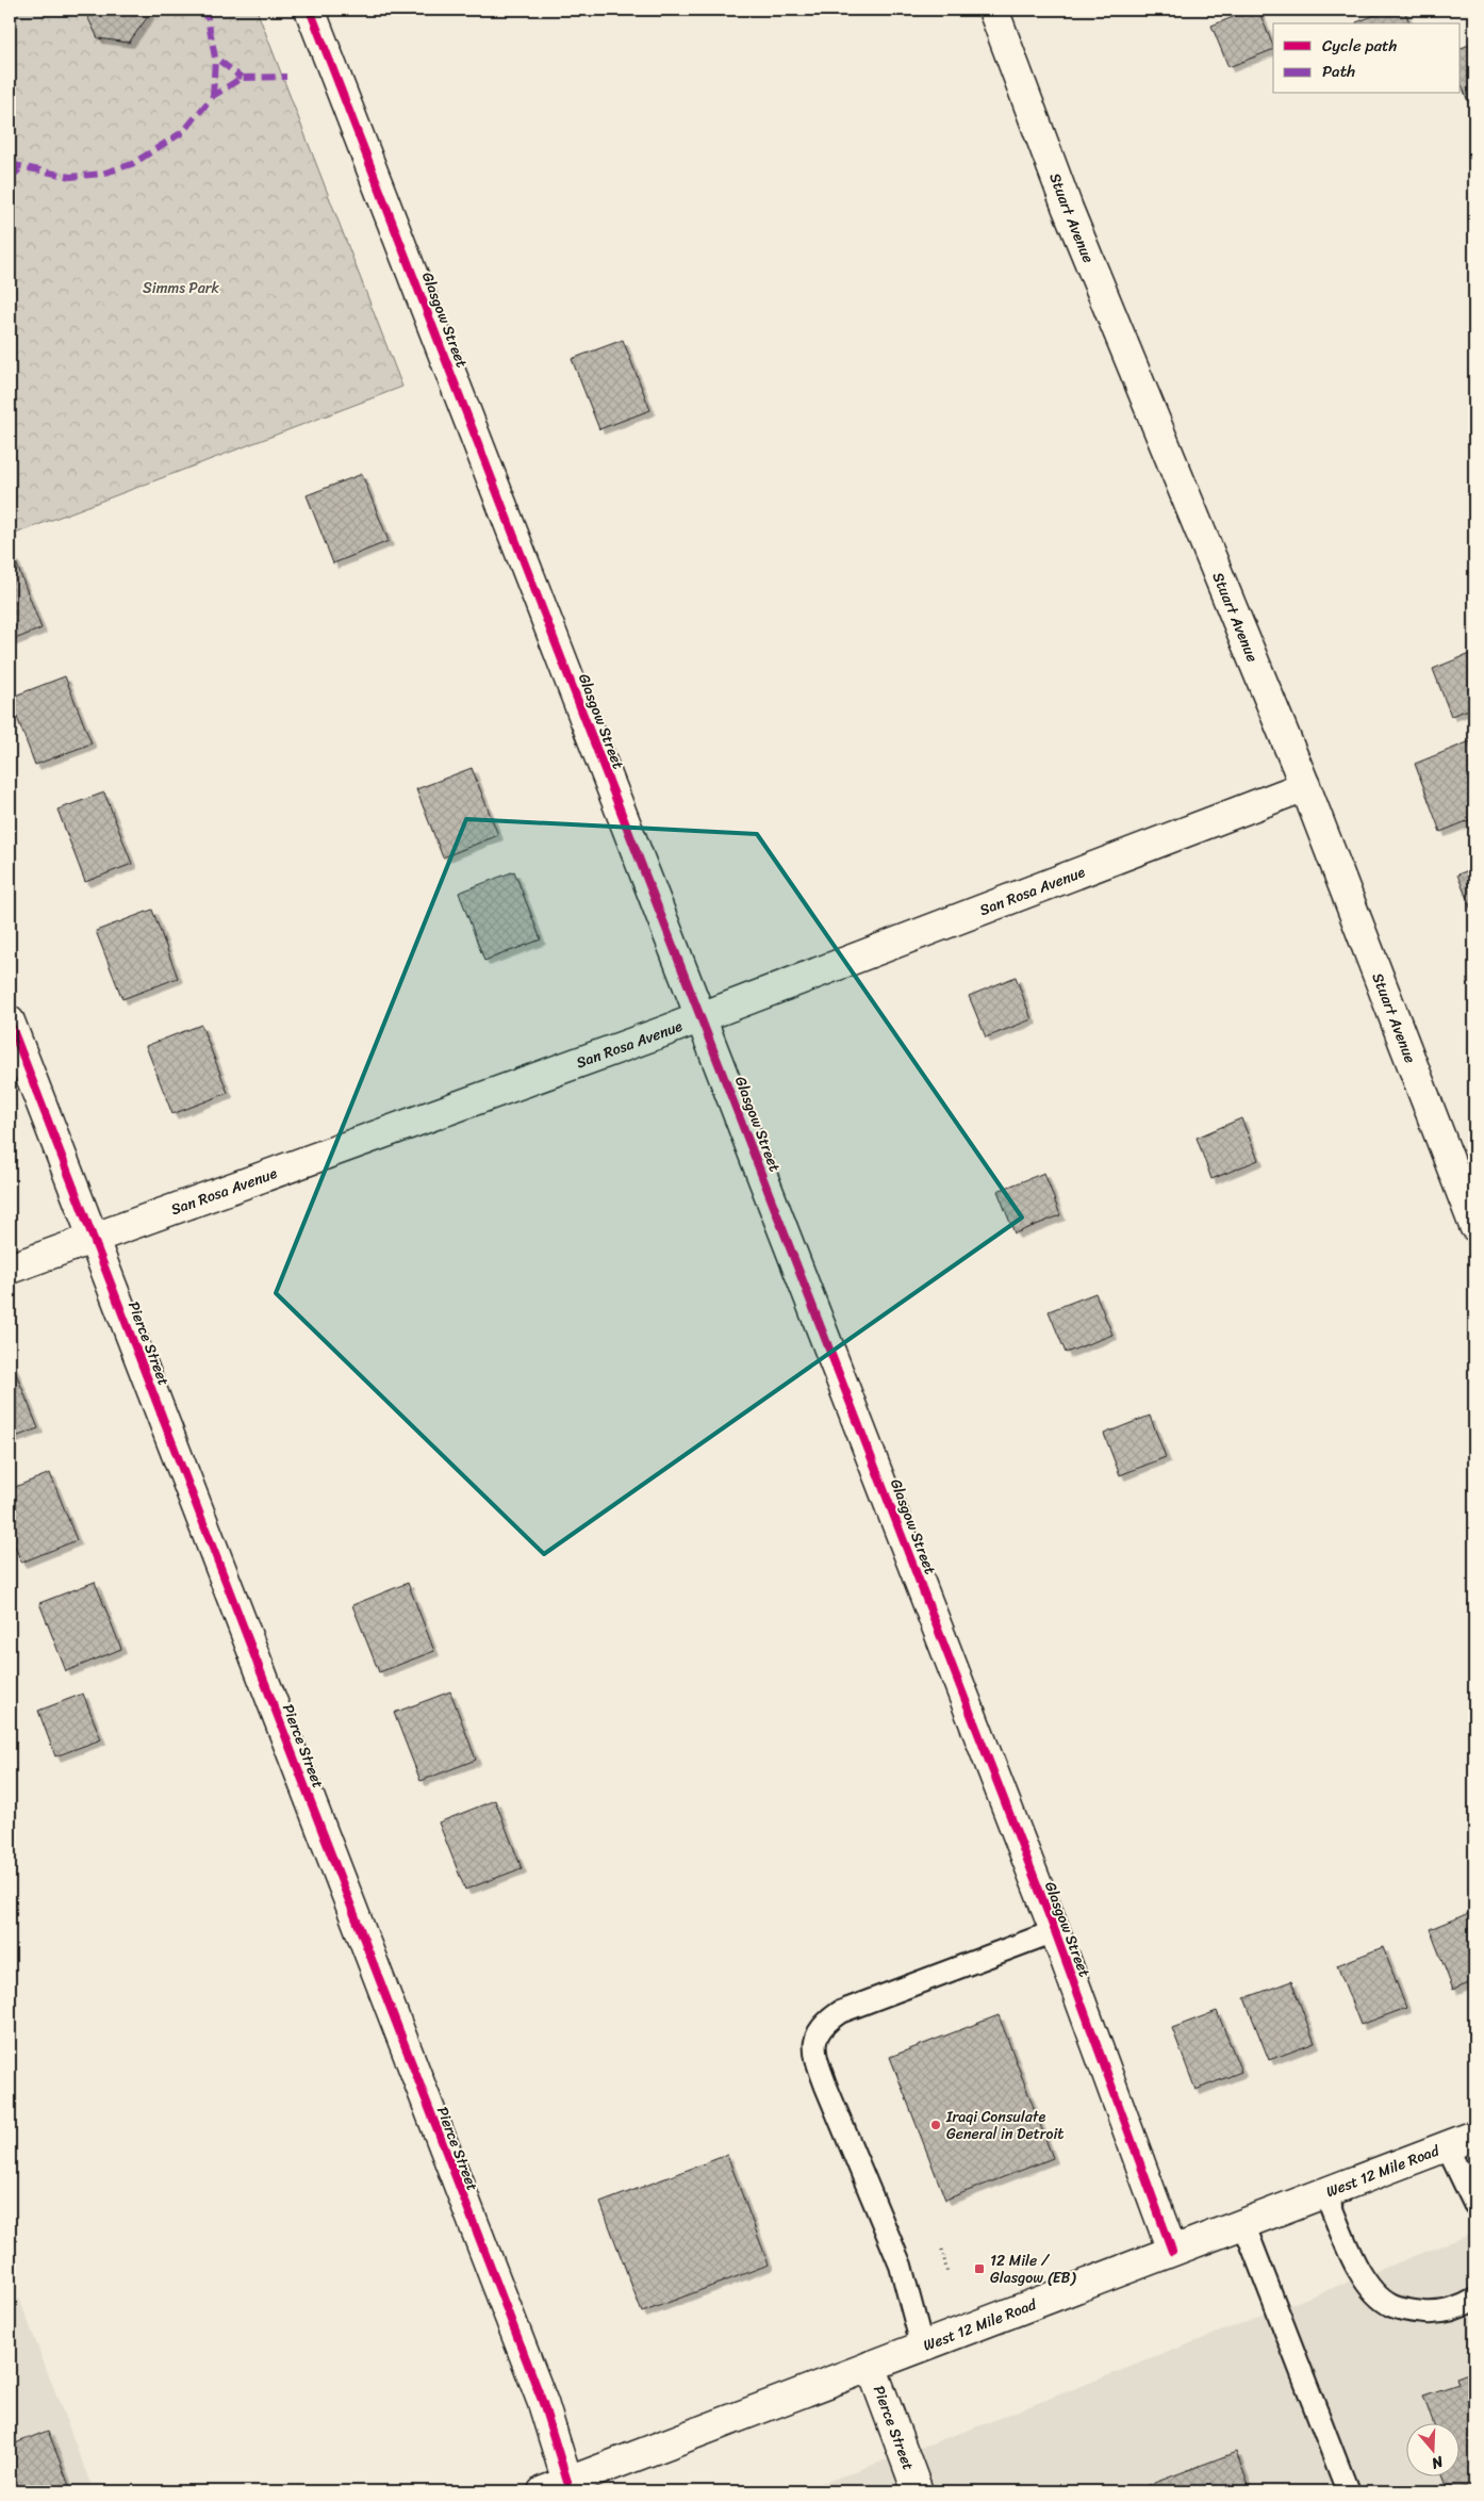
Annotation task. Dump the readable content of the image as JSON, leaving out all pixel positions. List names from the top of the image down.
{
  "streets": {
    "street": [
      "Stuart Avenue",
      "Glasgow Street",
      "San Rosa Avenue",
      "Pierce Street",
      "West 12 Mile Road"
    ]
  },
  "crossings": [
    ["Stuart Avenue", "San Rosa Avenue"],
    ["Glasgow Street", "San Rosa Avenue"],
    ["Glasgow Street", "West 12 Mile Road"],
    ["San Rosa Avenue", "Pierce Street"],
    ["Pierce Street", "West 12 Mile Road"]
  ],
  "parks": ["Simms Park"],
  "places": {
    "other": ["Iraqi Consulate General in Detroit"],
    "transit": ["12 Mile / Glasgow (EB)"]
  },
  "legend": ["Cycle path", "Path"],
  "north": "bottom"
}
